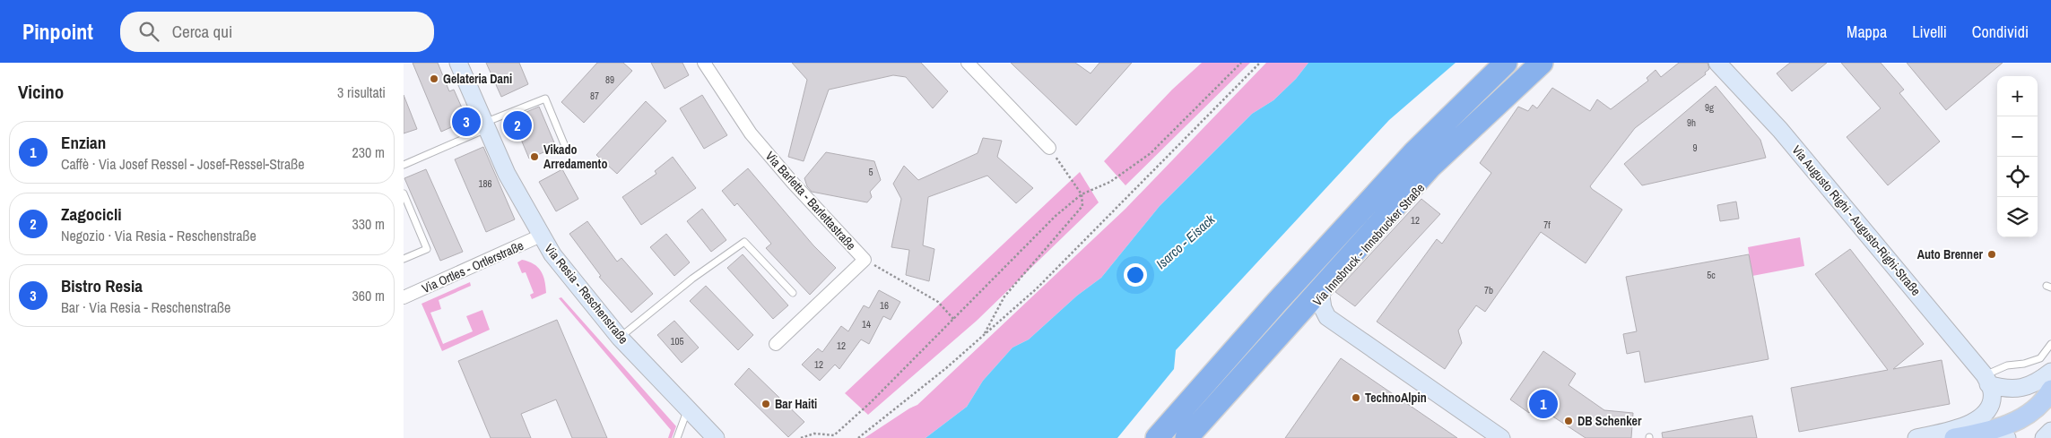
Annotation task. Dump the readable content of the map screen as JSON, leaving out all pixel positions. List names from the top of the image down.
{
  "streets": {
    "main road": ["Via Augusto Righi - Augusto-Righi-Straße", "Via Innsbruck - Innsbrucker Straße", "Via Resia - Reschenstraße"],
    "street": ["Via Barletta - Barlettastraße", "Via Ortles - Ortlerstraße"]
  },
  "crossings": [
    ["Via Ortles - Ortlerstraße", "Via Resia - Reschenstraße"]
  ],
  "water": ["Isarco - Eisack"],
  "places": [
    "Gelateria Dani",
    "Vikado Arredamento",
    "Auto Brenner",
    "TechnoAlpin",
    "Bar Haiti",
    "DB Schenker"
  ],
  "house_numbers": [
    "89",
    "87",
    "9g",
    "9h",
    "9",
    "5",
    "186",
    "12",
    "7f",
    "5c",
    "7b",
    "16",
    "14",
    "105",
    "12",
    "12"
  ],
  "page": {
    "header": "Pinpoint",
    "search": "Cerca qui",
    "nav": ["Mappa", "Livelli", "Condividi"],
    "heading": ["Vicino", "3 risultati"],
    "map_buttons": ["+", "−"],
    "pins": ["3", "2", "1"],
    "list": [
      {
        "mark": "1",
        "name": "Enzian",
        "note": "Caffè · Via Josef Ressel - Josef-Ressel-Straße",
        "value": "230 m"
      },
      {
        "mark": "2",
        "name": "Zagocicli",
        "note": "Negozio · Via Resia - Reschenstraße",
        "value": "330 m"
      },
      {
        "mark": "3",
        "name": "Bistro Resia",
        "note": "Bar · Via Resia - Reschenstraße",
        "value": "360 m"
      }
    ]
  }
}
